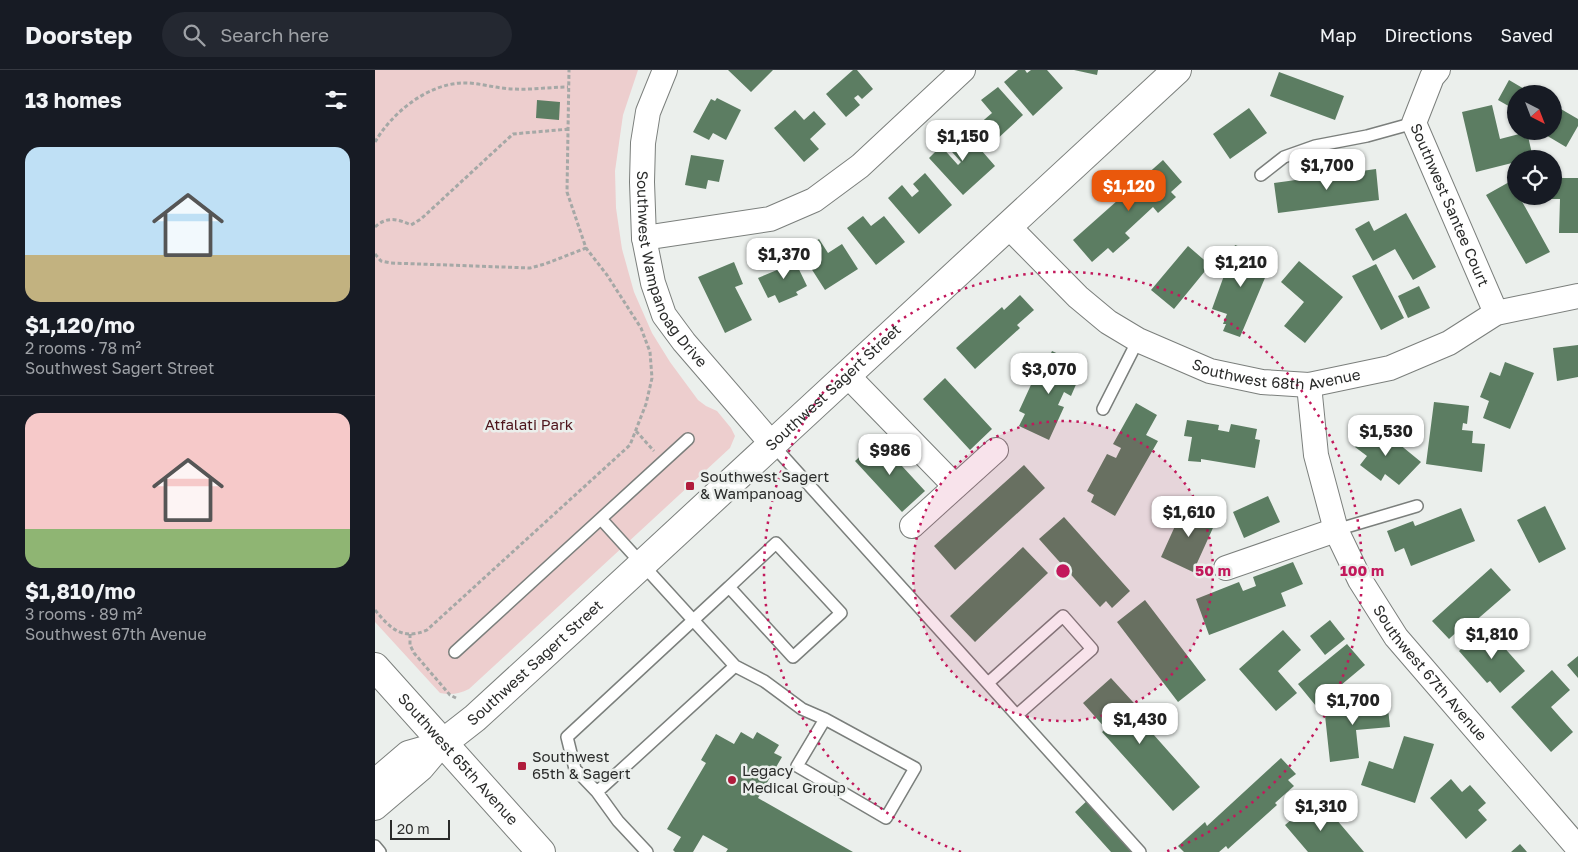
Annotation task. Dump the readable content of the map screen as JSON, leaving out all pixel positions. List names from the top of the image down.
{
  "streets": {
    "main road": ["Southwest Sagert Street", "Southwest 65th Avenue"],
    "street": [
      "Southwest Santee Court",
      "Southwest Wampanoag Drive",
      "Southwest 68th Avenue",
      "Southwest 67th Avenue"
    ]
  },
  "crossings": [
    ["Southwest Santee Court", "Southwest 68th Avenue"],
    ["Southwest Wampanoag Drive", "Southwest Sagert Street"],
    ["Southwest 68th Avenue", "Southwest Sagert Street"],
    ["Southwest 68th Avenue", "Southwest 67th Avenue"],
    ["Southwest Sagert Street", "Southwest 65th Avenue"]
  ],
  "parks": ["Atfalati Park"],
  "places": {
    "transit": ["Southwest Sagert & Wampanoag", "Southwest 65th & Sagert"],
    "other": ["Legacy Medical Group"]
  },
  "scale_bar": "20 m",
  "north": "bottom right",
  "page": {
    "header": "Doorstep",
    "search": "Search here",
    "nav": ["Map", "Directions", "Saved"],
    "heading": "13 homes",
    "price": [
      "$1,150",
      "$1,700",
      "$1,120",
      "$1,370",
      "$1,210",
      "$3,070",
      "$1,530",
      "$986",
      "$1,610",
      "$1,810",
      "$1,700",
      "$1,430",
      "$1,310"
    ],
    "list": [
      {
        "name": "$1,120/mo",
        "note": "2 rooms · 78 m² · Southwest Sagert Street"
      },
      {
        "name": "$1,810/mo",
        "note": "3 rooms · 89 m² · Southwest 67th Avenue"
      }
    ],
    "scale": "20 m"
  },
  "rings": ["50 m", "100 m"]
}
